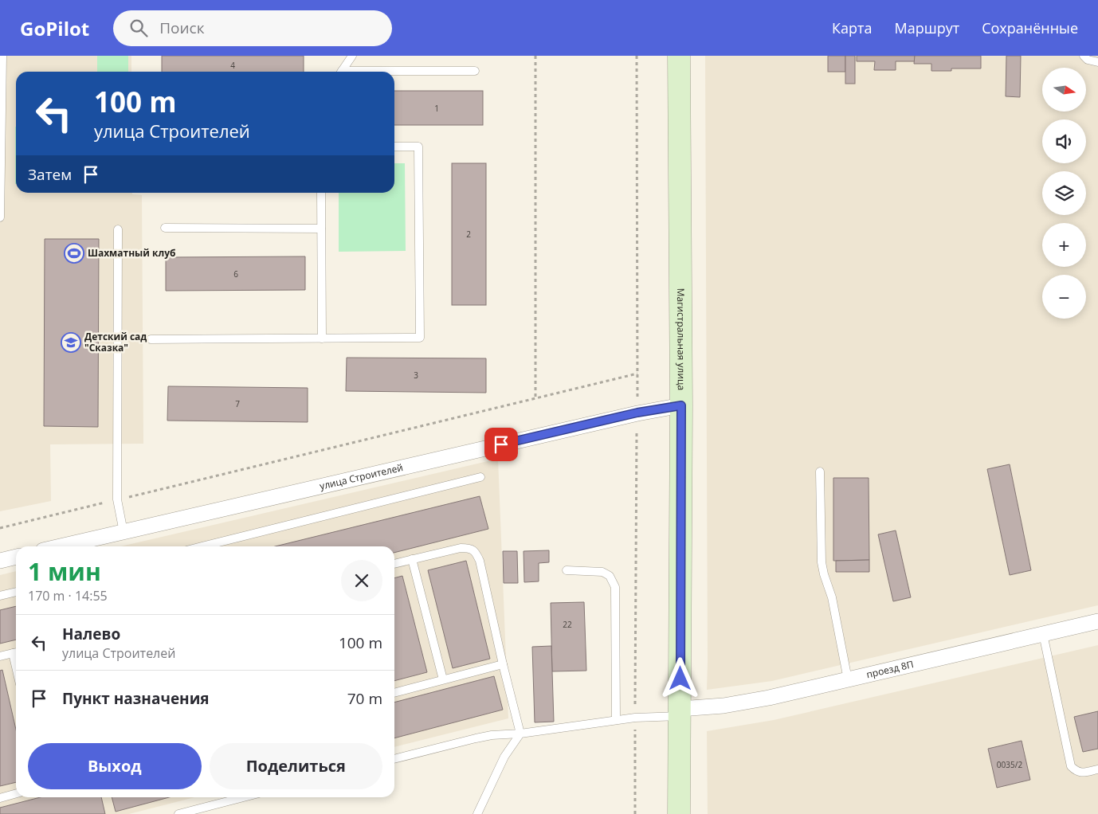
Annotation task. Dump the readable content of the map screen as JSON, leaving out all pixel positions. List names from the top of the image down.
{
  "streets": {
    "main road": ["Магистральная улица"],
    "street": ["улица Строителей", "проезд 8П"]
  },
  "crossings": [
    ["Магистральная улица", "улица Строителей"],
    ["Магистральная улица", "проезд 8П"]
  ],
  "places": {
    "sports": ["Шахматный клуб"],
    "school or university": ["Детский сад \"Сказка\""]
  },
  "house_numbers": [
    "4",
    "1",
    "2",
    "6",
    "3",
    "7",
    "22",
    "0035/2"
  ],
  "north": "right",
  "page": {
    "header": "GoPilot",
    "search": "Поиск",
    "nav": ["Карта", "Маршрут", "Сохранённые"],
    "map_buttons": ["+", "−"],
    "turn": ["100 m", "улица Строителей"],
    "then": "Затем",
    "heading": ["1 мин", "170 m · 14:55"],
    "list": [
      {
        "name": "Налево",
        "note": "улица Строителей",
        "value": "100 m"
      },
      {
        "name": "Пункт назначения",
        "value": "70 m"
      }
    ],
    "buttons": ["Выход", "Поделиться"]
  }
}
